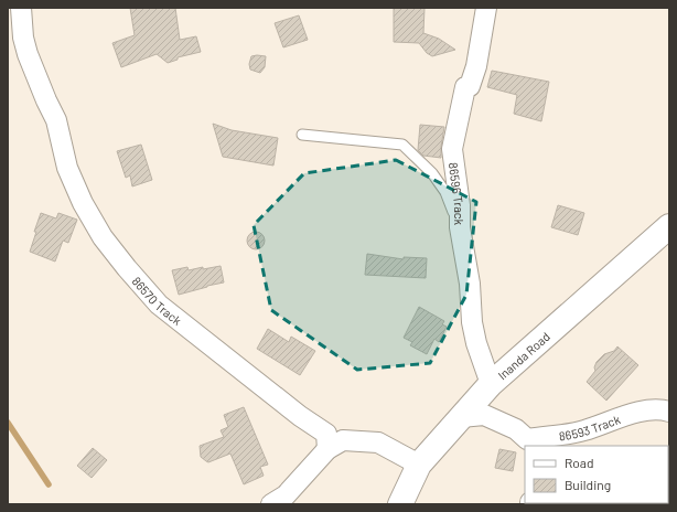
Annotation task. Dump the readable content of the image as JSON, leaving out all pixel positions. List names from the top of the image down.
{
  "streets": {
    "street": [
      "86596 Track",
      "86570 Track",
      "Inanda Road",
      "86593 Track"
    ]
  },
  "crossings": [
    ["86596 Track", "Inanda Road"],
    ["Inanda Road", "86593 Track"]
  ],
  "legend": ["Road", "Building"]
}
